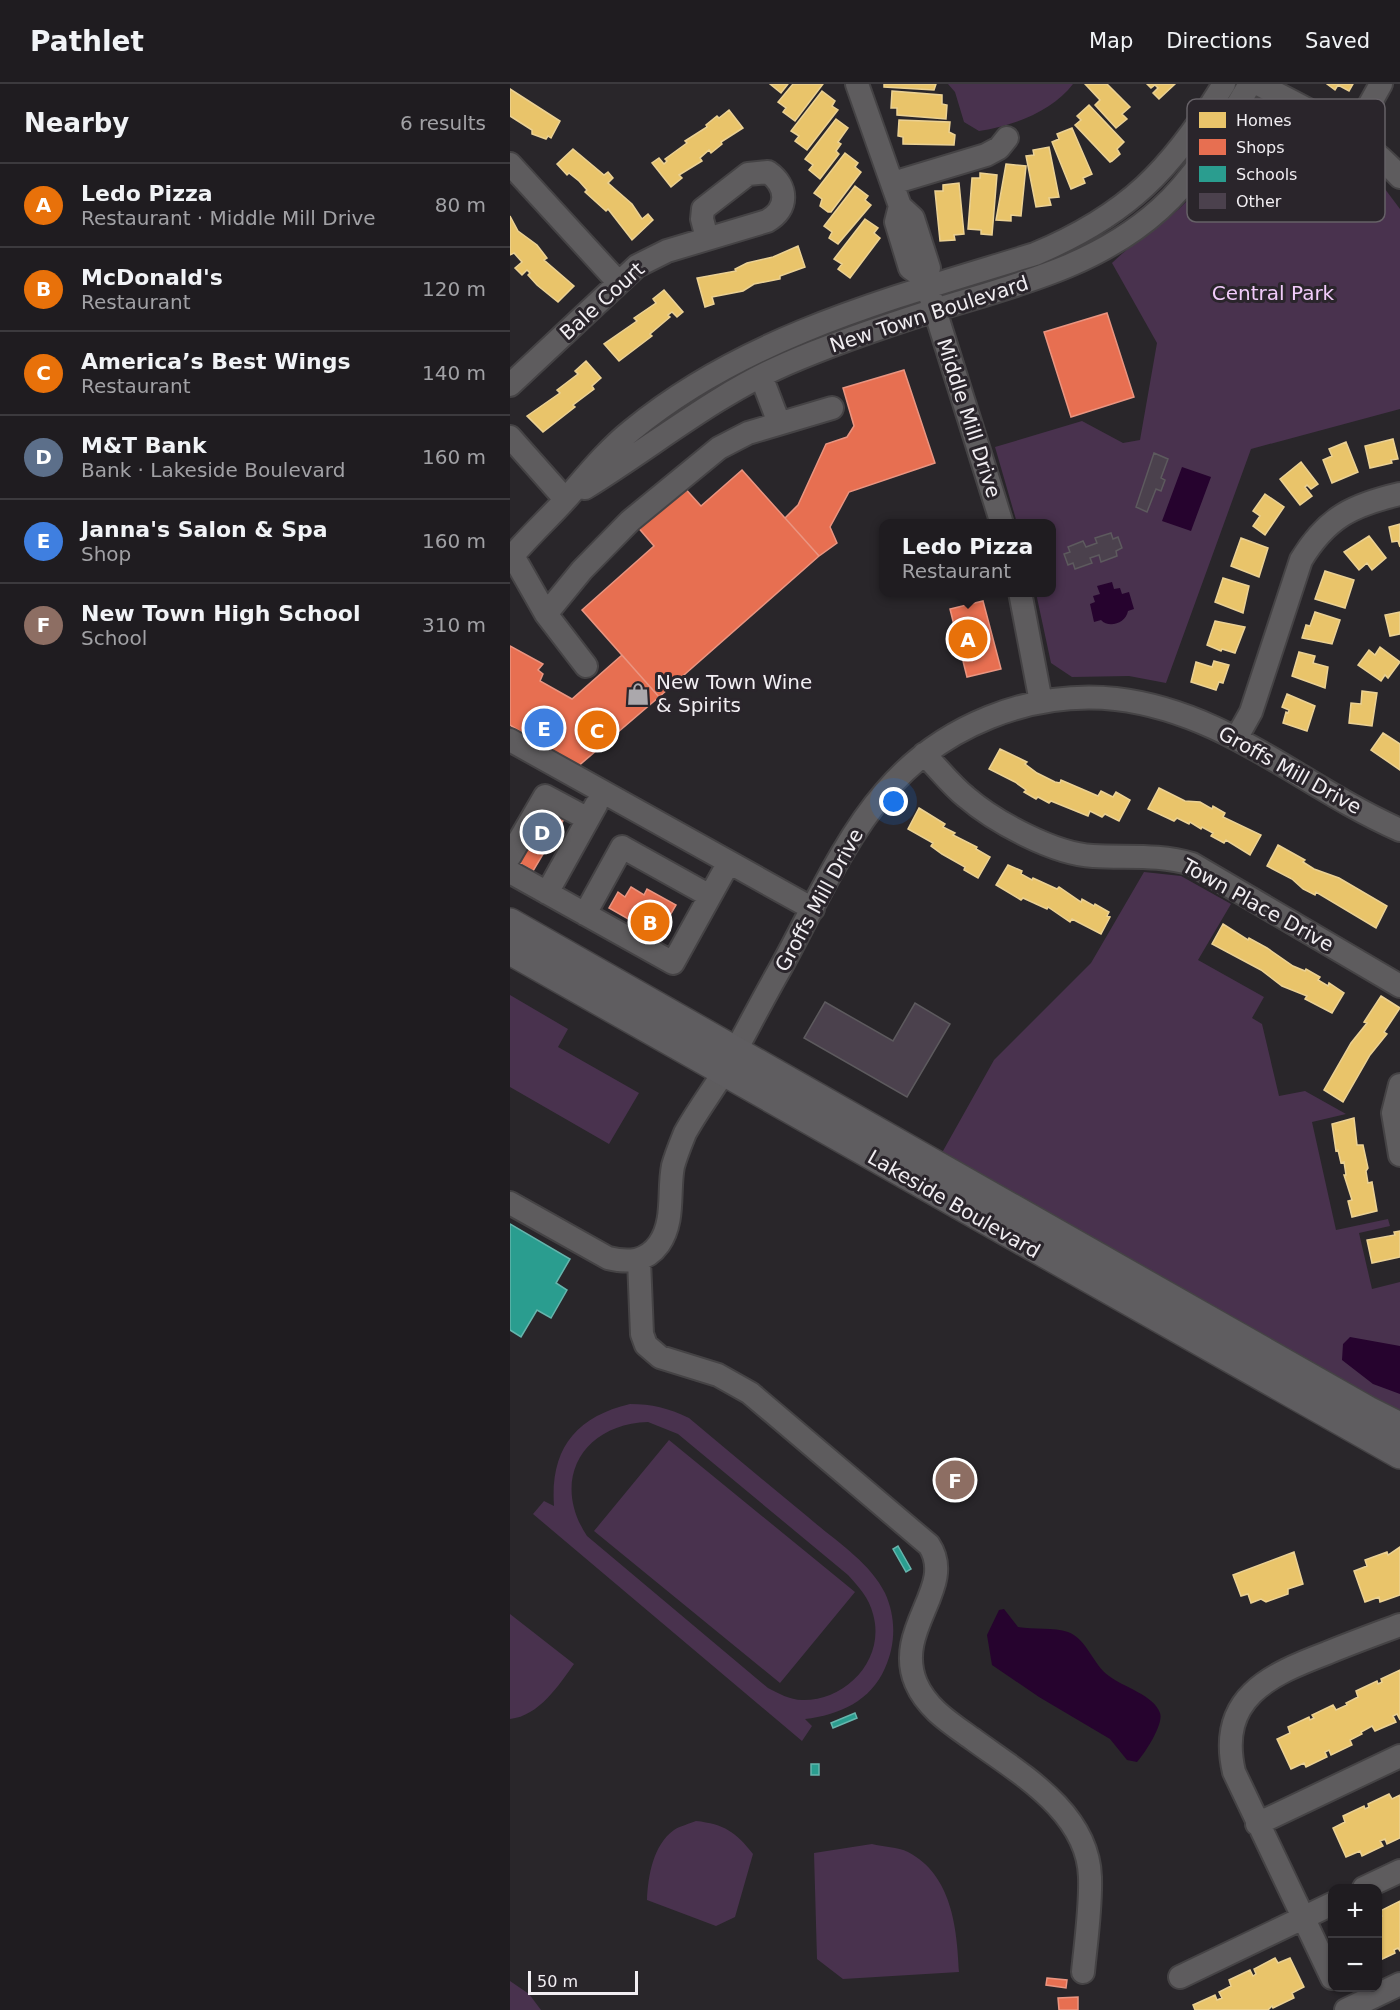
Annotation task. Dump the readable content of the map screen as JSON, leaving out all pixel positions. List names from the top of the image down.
{
  "streets": {
    "main road": ["Lakeside Boulevard"],
    "street": [
      "Bale Court",
      "New Town Boulevard",
      "Middle Mill Drive",
      "Groffs Mill Drive",
      "Town Place Drive"
    ]
  },
  "crossings": [
    ["New Town Boulevard", "Middle Mill Drive"],
    ["Groffs Mill Drive", "Town Place Drive"],
    ["Groffs Mill Drive", "Lakeside Boulevard"]
  ],
  "parks": ["Central Park"],
  "places": {
    "shop": ["New Town Wine & Spirits"]
  },
  "legend": [
    "Homes",
    "Shops",
    "Schools",
    "Other"
  ],
  "scale_bar": "50 m",
  "page": {
    "header": "Pathlet",
    "nav": ["Map", "Directions", "Saved"],
    "heading": ["Nearby", "6 results"],
    "list": [
      {
        "mark": "A",
        "name": "Ledo Pizza",
        "note": "Restaurant · Middle Mill Drive",
        "value": "80 m"
      },
      {
        "mark": "B",
        "name": "McDonald's",
        "note": "Restaurant",
        "value": "120 m"
      },
      {
        "mark": "C",
        "name": "America’s Best Wings",
        "note": "Restaurant",
        "value": "140 m"
      },
      {
        "mark": "D",
        "name": "M&T Bank",
        "note": "Bank · Lakeside Boulevard",
        "value": "160 m"
      },
      {
        "mark": "E",
        "name": "Janna's Salon & Spa",
        "note": "Shop",
        "value": "160 m"
      },
      {
        "mark": "F",
        "name": "New Town High School",
        "note": "School",
        "value": "310 m"
      }
    ],
    "popup": ["Ledo Pizza", "Restaurant"],
    "pins": [
      "A",
      "E",
      "C",
      "D",
      "B",
      "F"
    ],
    "map_buttons": ["+", "−"],
    "scale": "50 m"
  }
}
